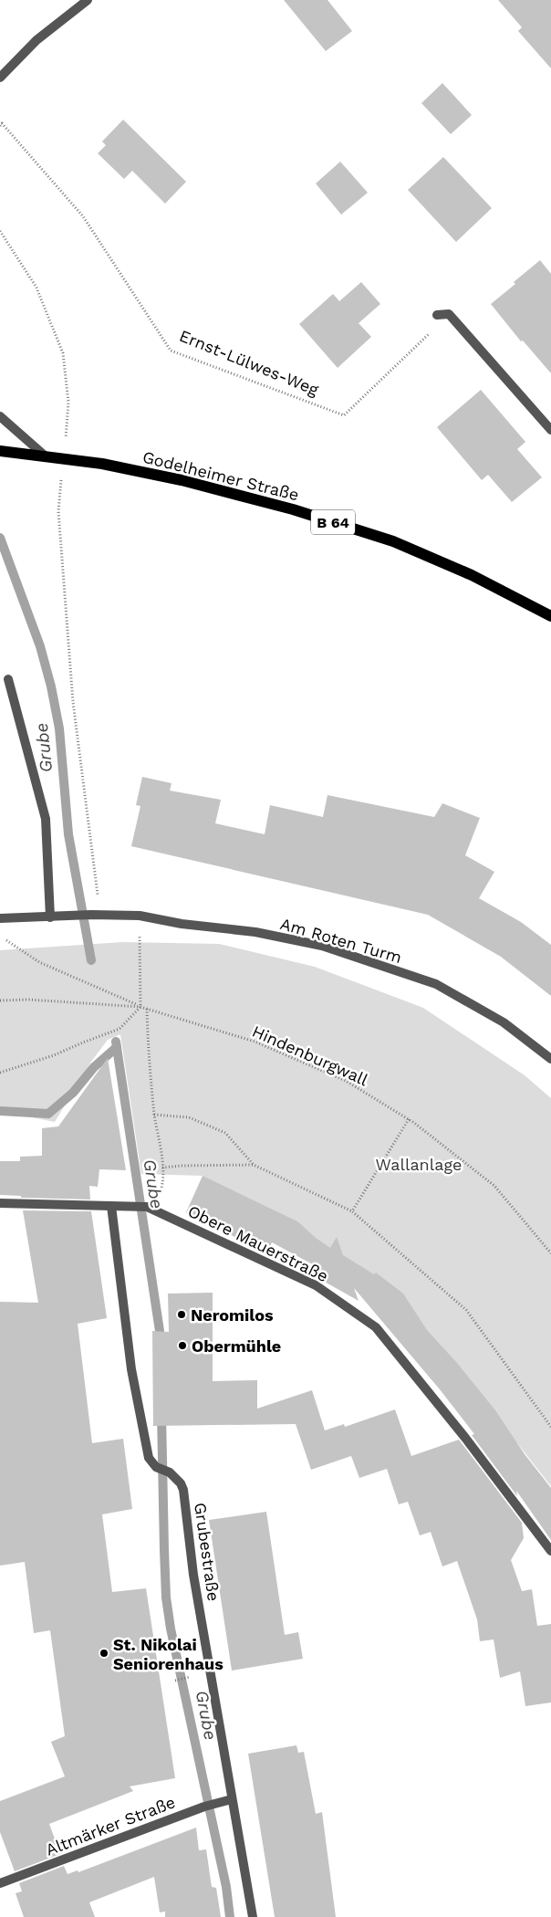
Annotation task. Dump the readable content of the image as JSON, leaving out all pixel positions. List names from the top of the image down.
{
  "streets": {
    "main road": ["Godelheimer Straße", "B 64"],
    "street": [
      "Am Roten Turm",
      "Obere Mauerstraße",
      "Grubestraße",
      "Altmärker Straße"
    ],
    "path": ["Ernst-Lülwes-Weg", "Hindenburgwall"]
  },
  "crossings": [
    ["Am Roten Turm", "Hindenburgwall"],
    ["Obere Mauerstraße", "Grubestraße"],
    ["Grubestraße", "Altmärker Straße"]
  ],
  "water": ["Grube"],
  "parks": ["Wallanlage"],
  "places": ["Neromilos", "Obermühle", "St. Nikolai Seniorenhaus"]
}
